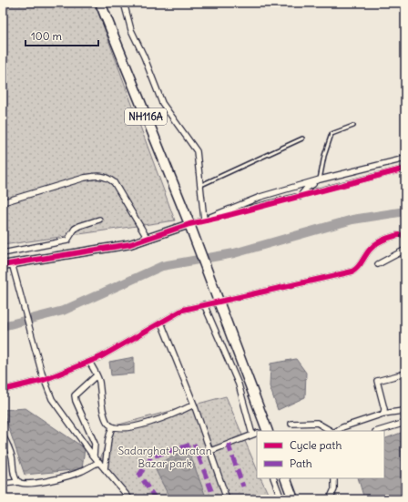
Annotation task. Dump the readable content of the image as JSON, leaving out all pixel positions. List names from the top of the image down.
{
  "streets": {
    "highway": ["NH116A"]
  },
  "parks": ["Sadarghat Puratan Bazar park"],
  "legend": ["Cycle path", "Path"],
  "scale_bar": "100 m"
}
